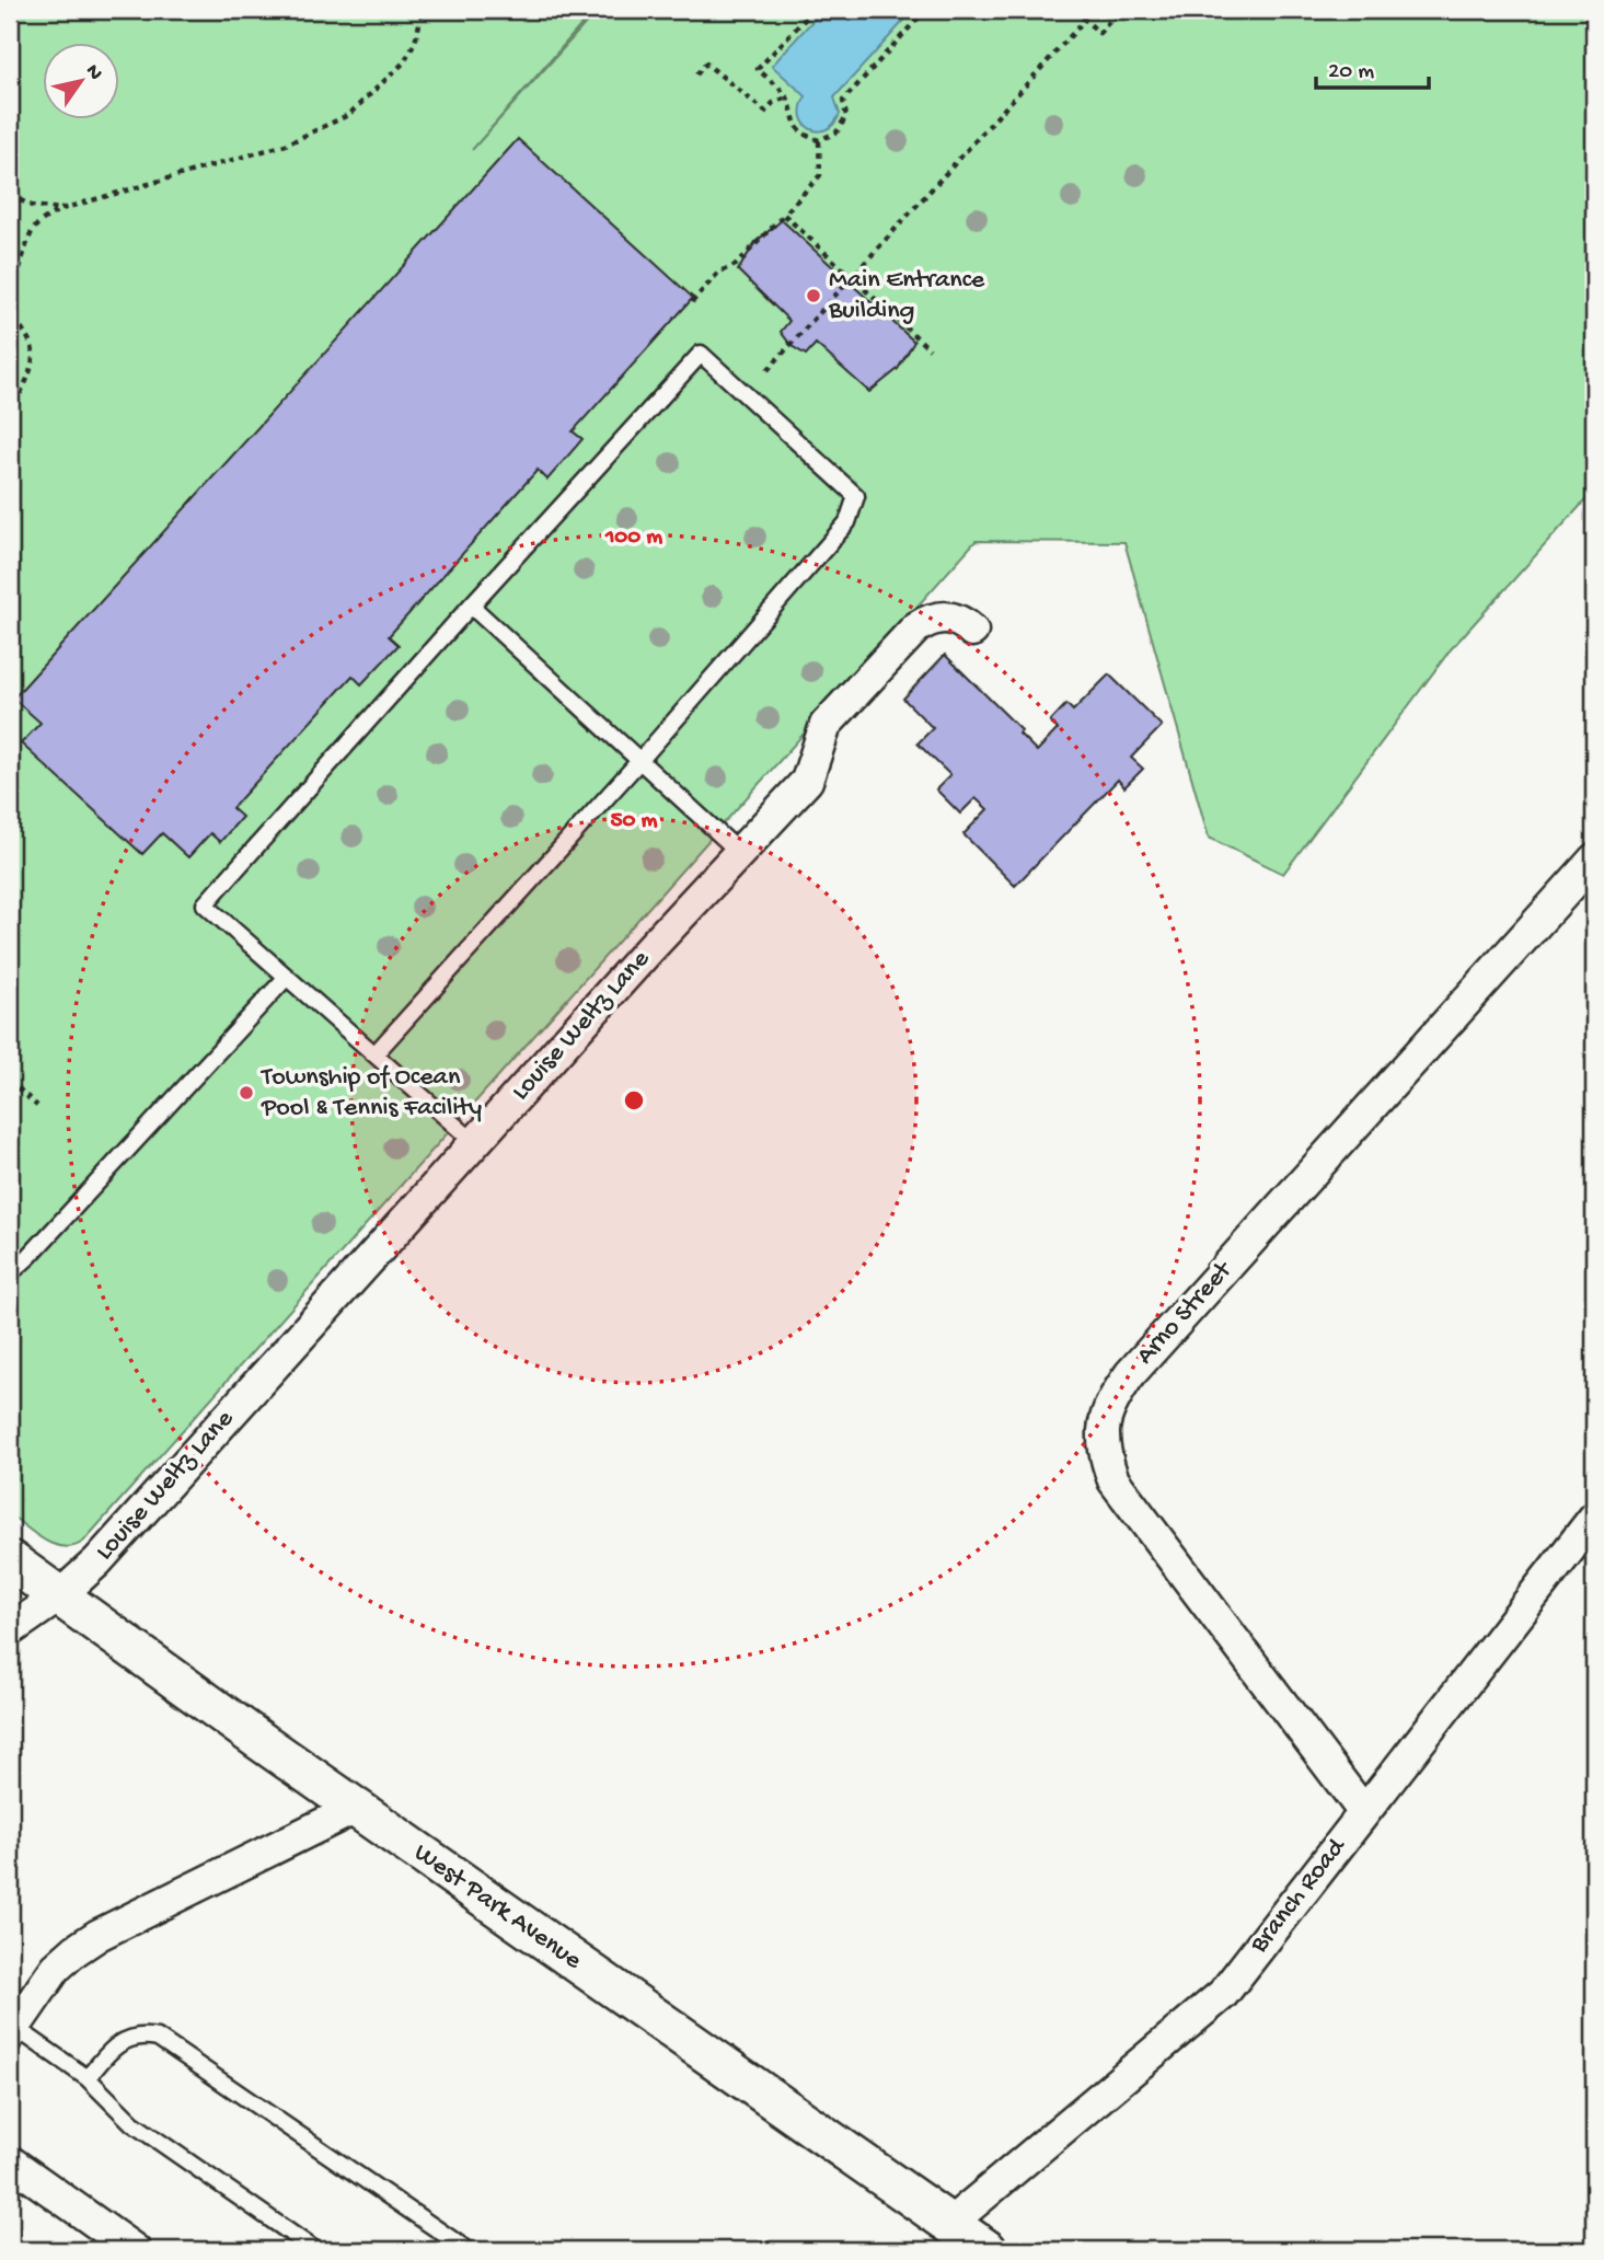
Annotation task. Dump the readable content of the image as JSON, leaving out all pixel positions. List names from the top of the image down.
{
  "streets": {
    "street": [
      "Louise Weltz Lane",
      "Arno Street",
      "Branch Road",
      "West Park Avenue"
    ]
  },
  "crossings": [
    ["Louise Weltz Lane", "West Park Avenue"],
    ["Arno Street", "Branch Road"],
    ["Branch Road", "West Park Avenue"]
  ],
  "places": ["Main Entrance Building", "Township of Ocean Pool & Tennis Facility"],
  "scale_bar": "20 m",
  "north": "top right",
  "rings": ["100 m", "50 m"]
}
